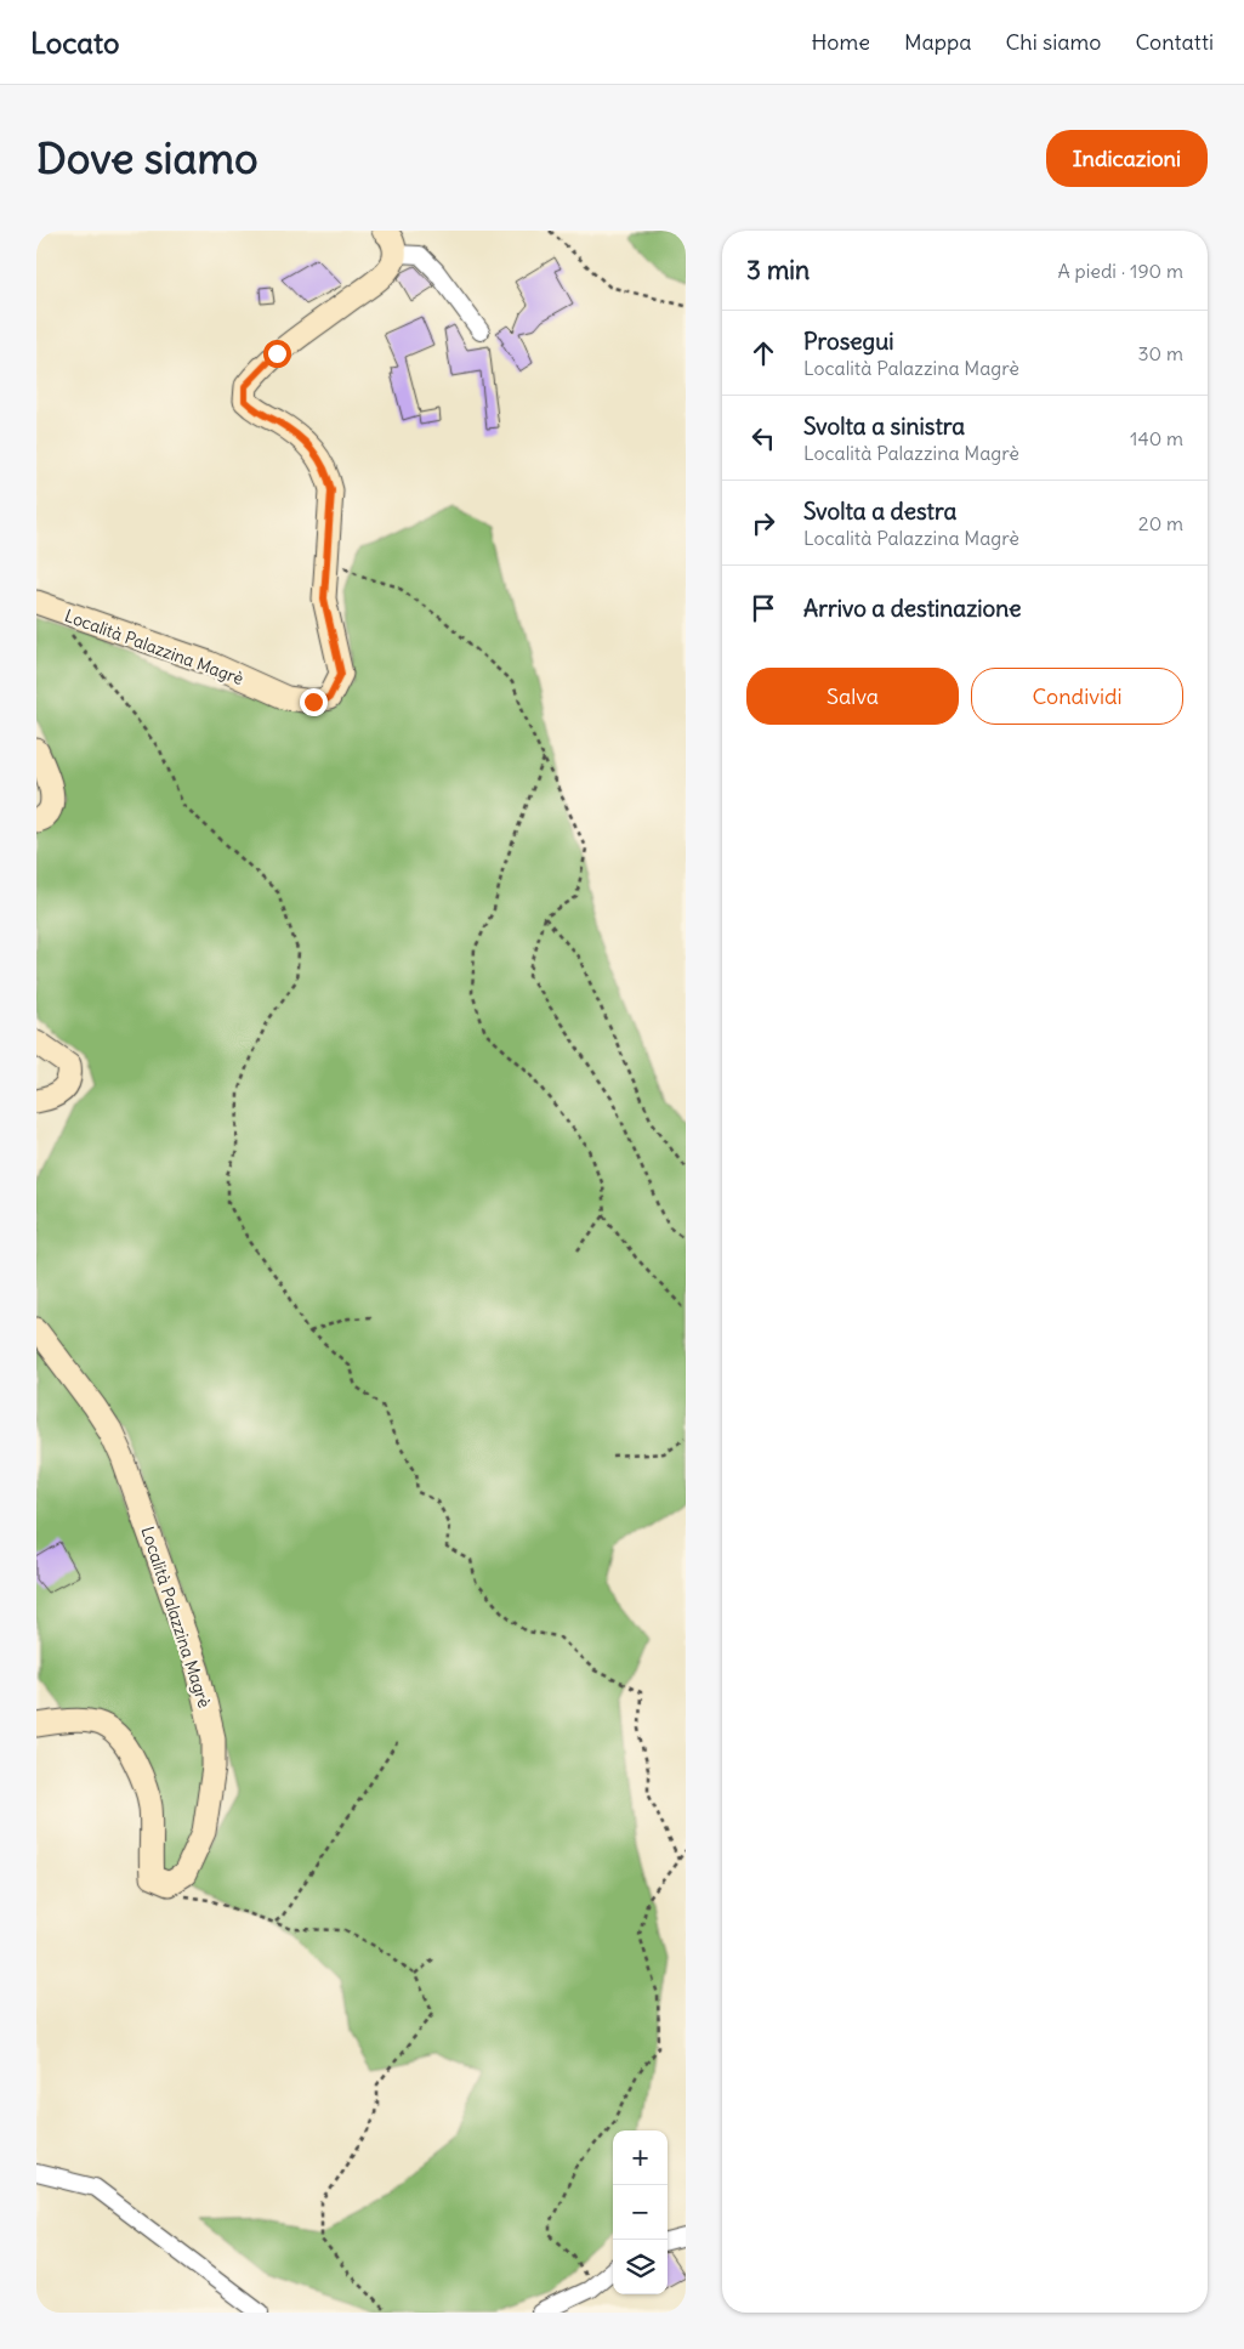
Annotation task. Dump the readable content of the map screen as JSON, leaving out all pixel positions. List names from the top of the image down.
{
  "streets": {
    "main road": ["Località Palazzina Magrè"]
  },
  "page": {
    "header": "Locato",
    "nav": [
      "Home",
      "Mappa",
      "Chi siamo",
      "Contatti"
    ],
    "buttons": [
      "Indicazioni",
      ["Salva", "Condividi"]
    ],
    "title": "Dove siamo",
    "heading": ["3 min", "A piedi · 190 m"],
    "list": [
      ["Prosegui", "Località Palazzina Magrè", "30 m"],
      ["Svolta a sinistra", "Località Palazzina Magrè", "140 m"],
      ["Svolta a destra", "Località Palazzina Magrè", "20 m"],
      "Arrivo a destinazione"
    ],
    "map_buttons": ["+", "−"]
  }
}
